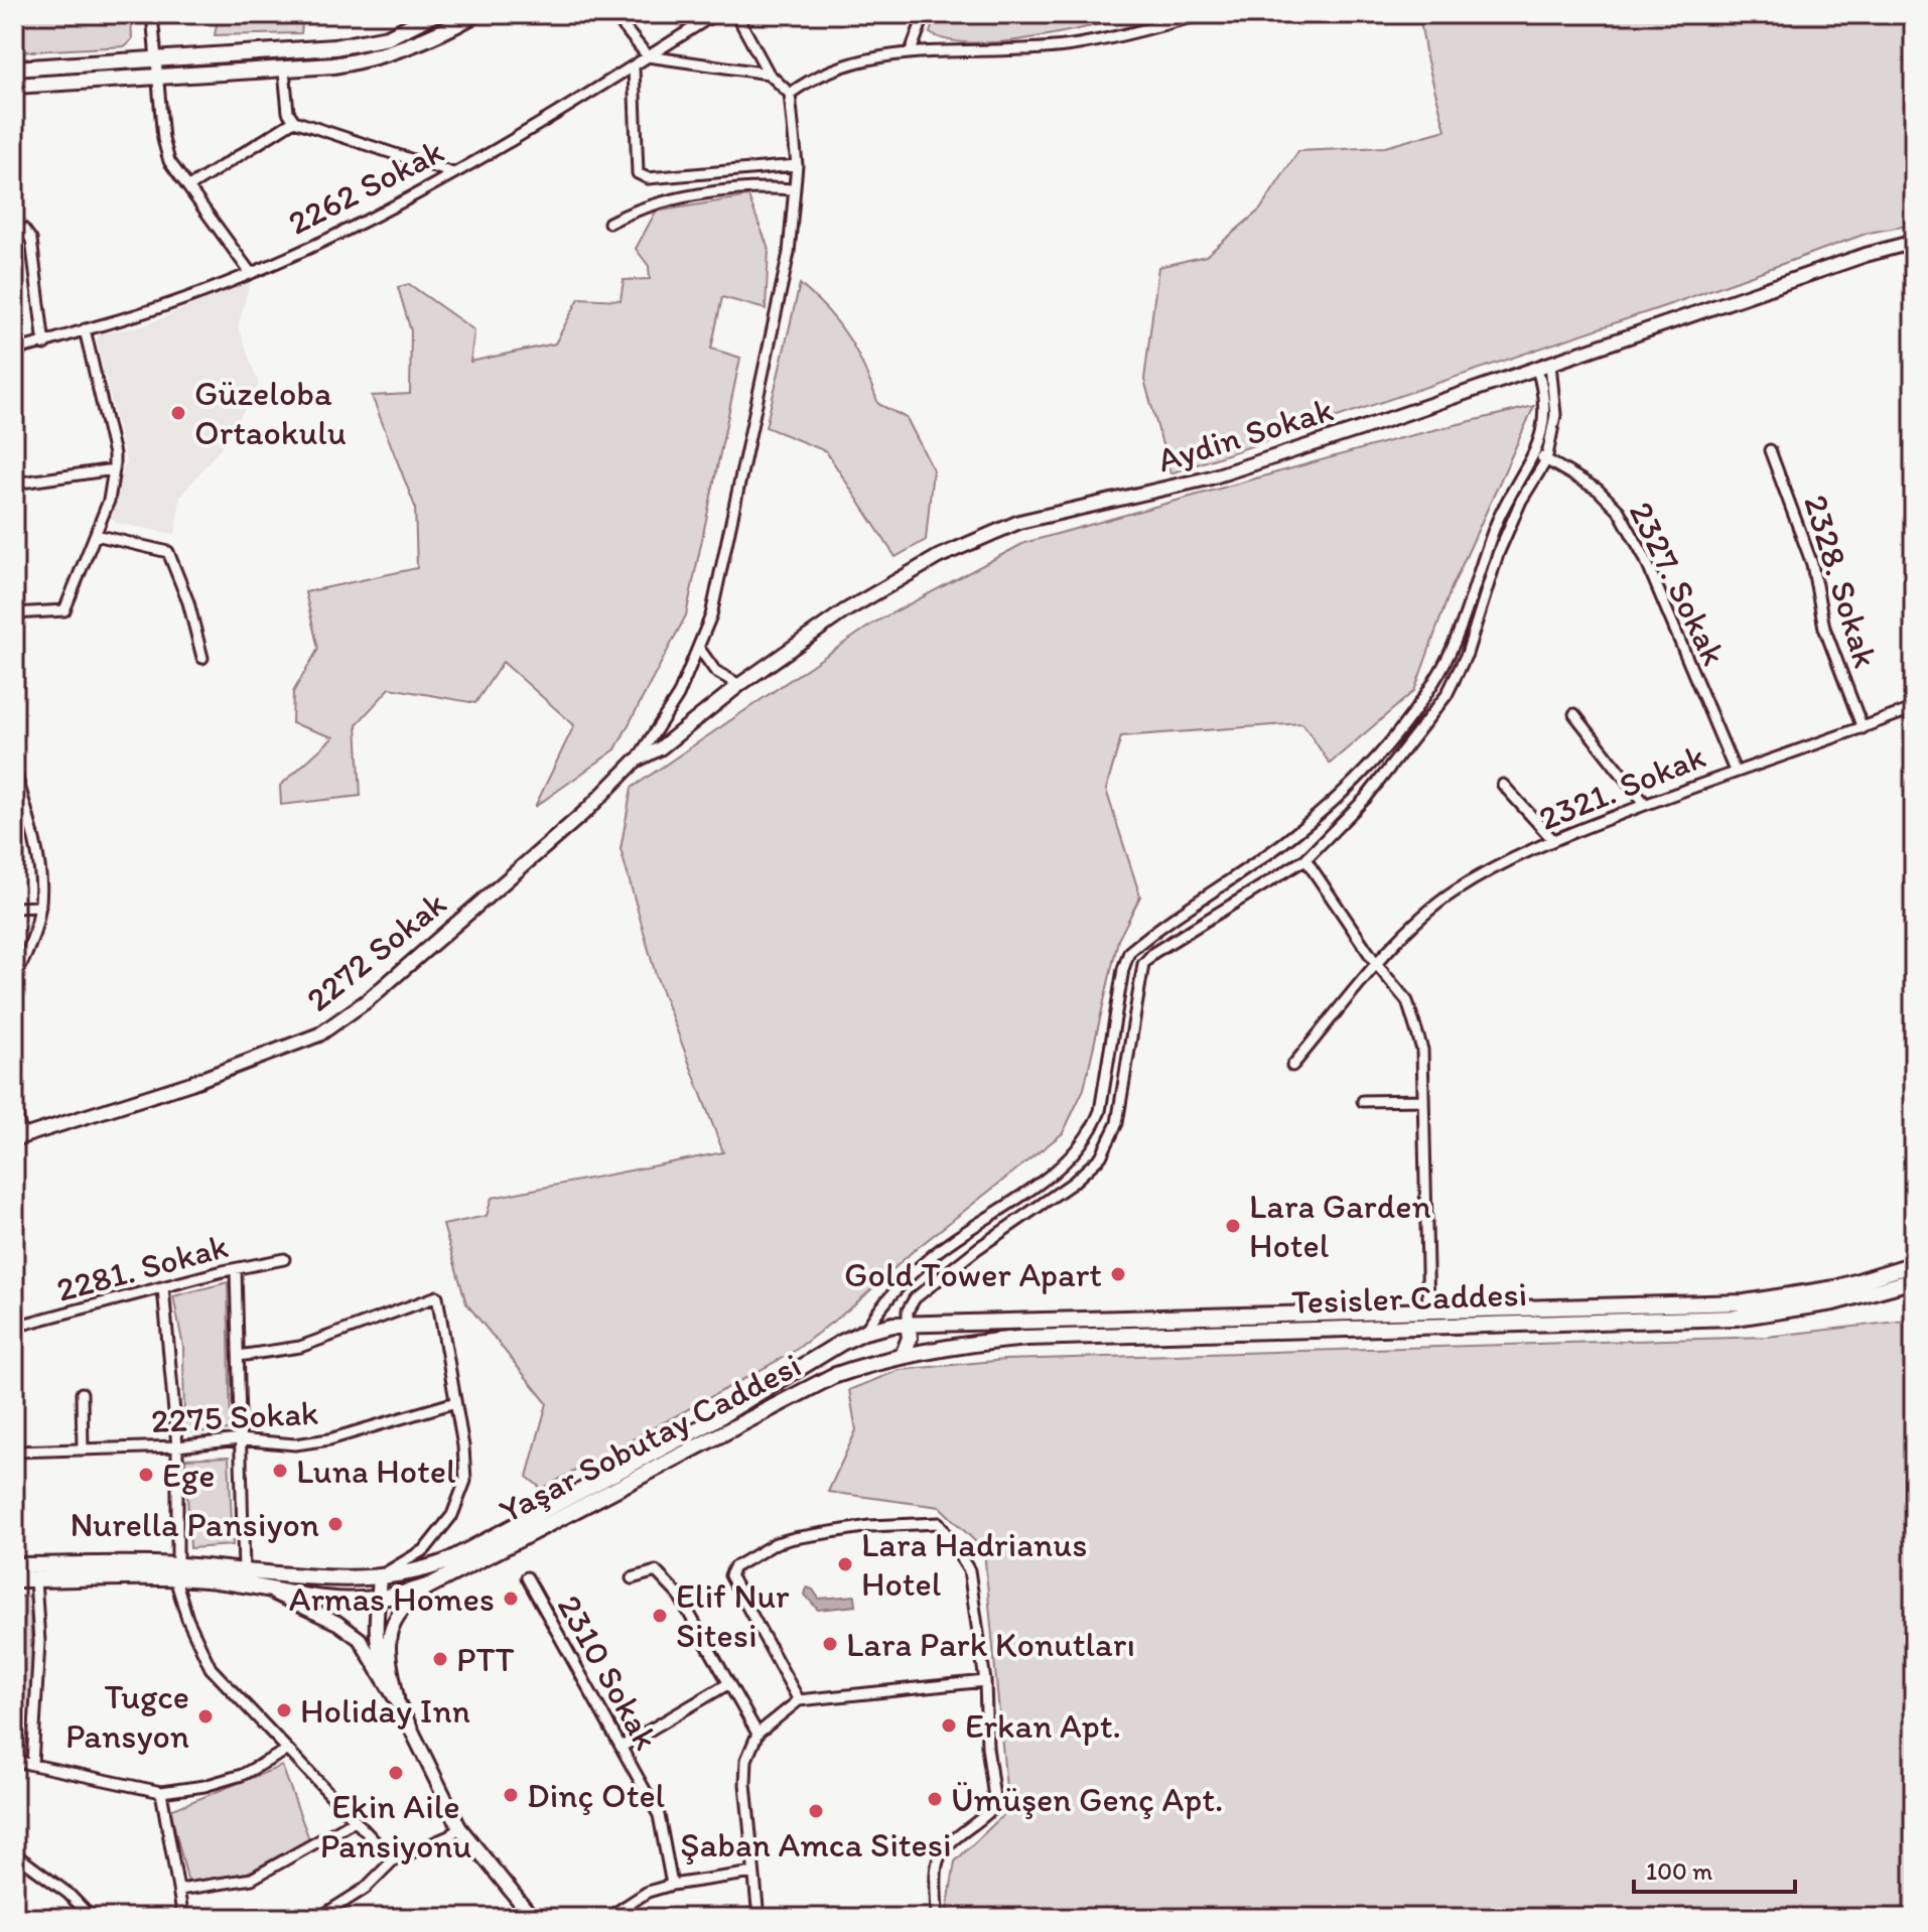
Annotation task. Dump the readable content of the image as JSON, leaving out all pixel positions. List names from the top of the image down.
{
  "streets": {
    "main road": ["Tesisler Caddesi", "Yaşar Sobutay Caddesi"],
    "street": [
      "2262 Sokak",
      "Aydin Sokak",
      "2328. Sokak",
      "2327. Sokak",
      "2321. Sokak",
      "2272 Sokak",
      "2281. Sokak",
      "2275 Sokak",
      "2310 Sokak"
    ]
  },
  "crossings": [
    ["Aydin Sokak", "2272 Sokak"],
    ["2328. Sokak", "2321. Sokak"],
    ["2327. Sokak", "2321. Sokak"],
    ["Tesisler Caddesi", "Yaşar Sobutay Caddesi"]
  ],
  "places": [
    "Güzeloba Ortaokulu",
    "Lara Garden Hotel",
    "Gold Tower Apart",
    "Luna Hotel",
    "Ege",
    "Nurella Pansiyon",
    "Lara Hadrianus Hotel",
    "Armas Homes",
    "Elif Nur Sitesi",
    "Lara Park Konutları",
    "PTT",
    "Holiday Inn",
    "Tugce Pansyon",
    "Erkan Apt.",
    "Ekin Aile Pansiyonu",
    "Dinç Otel",
    "Ümüşen Genç Apt.",
    "Şaban Amca Sitesi"
  ],
  "scale_bar": "100 m"
}
